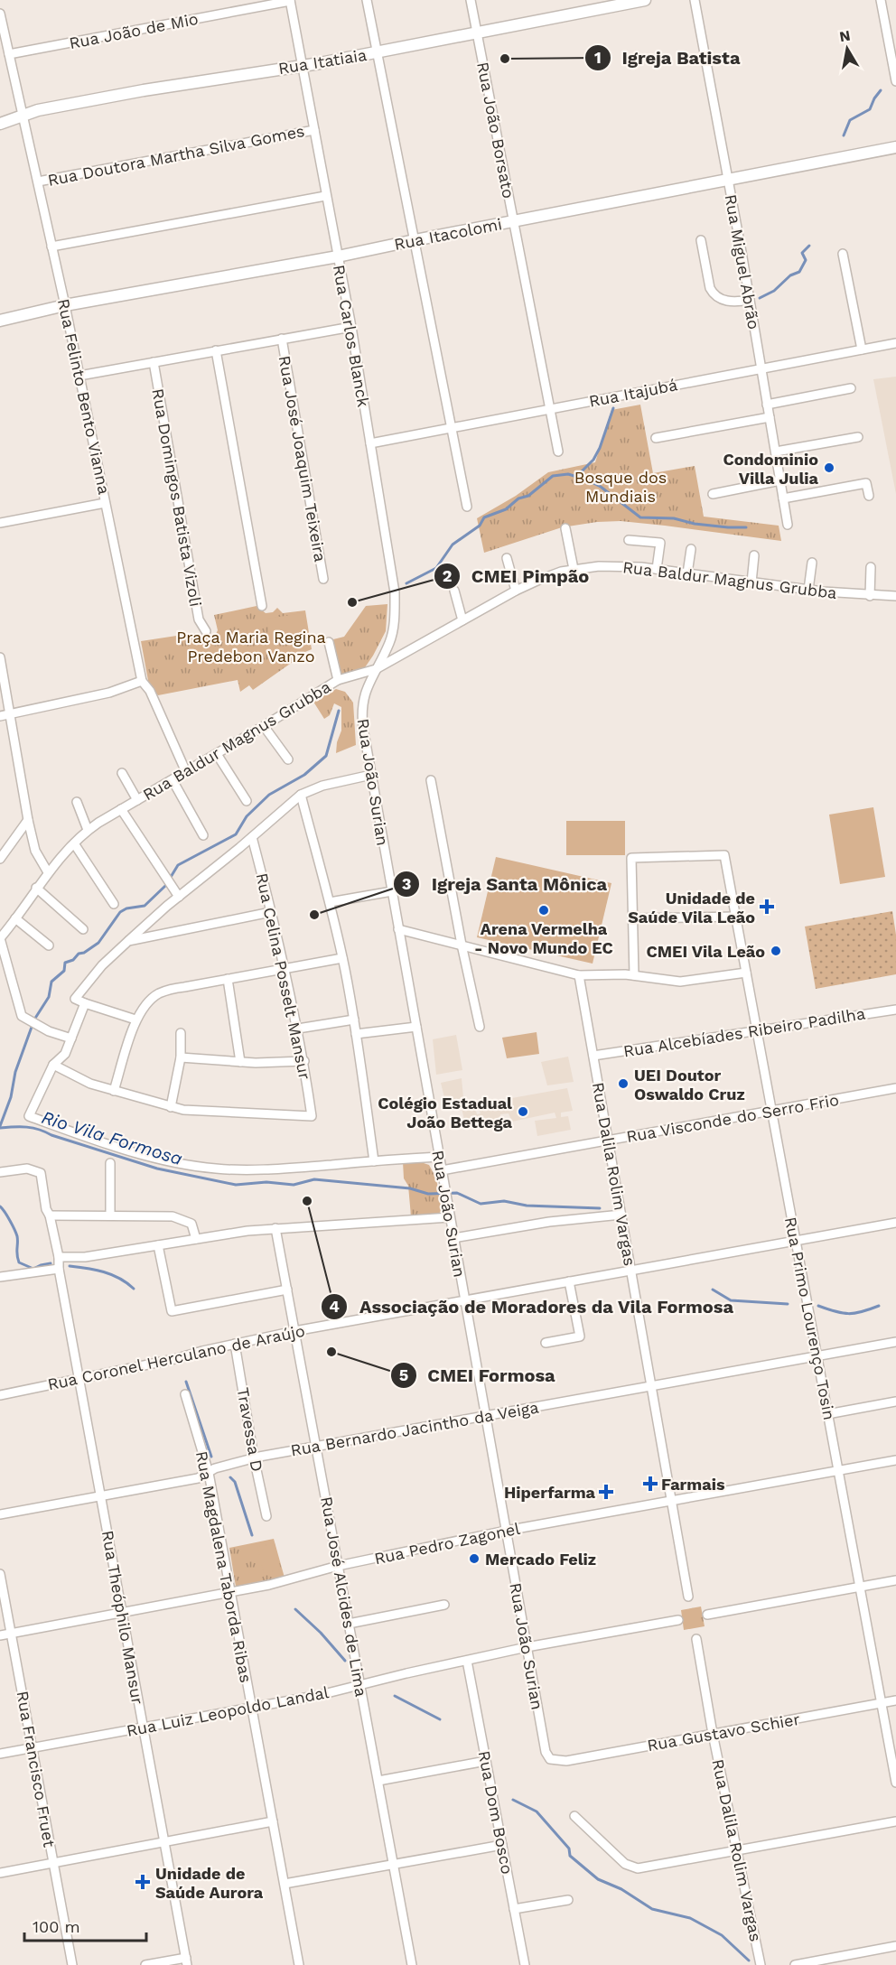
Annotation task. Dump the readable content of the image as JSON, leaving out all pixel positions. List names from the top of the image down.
{
  "streets": {
    "main road": ["Rua Itatiaia", "Rua Itacolomi"],
    "street": [
      "Rua João de Mio",
      "Rua João Borsato",
      "Rua Doutora Martha Silva Gomes",
      "Rua Miguel Abrão",
      "Rua Carlos Blanck",
      "Rua Itajubá",
      "Rua Felinto Bento Vianna",
      "Rua José Joaquim Teixeira",
      "Rua Domingos Batista Vizoli",
      "Rua Baldur Magnus Grubba",
      "Rua João Surian",
      "Rua Celina Posselt Mansur",
      "Rua Alcebíades Ribeiro Padilha",
      "Rua Visconde do Serro Frio",
      "Rua Dalila Rolim Vargas",
      "Rua Primo Lourenço Tosin",
      "Rua Coronel Herculano de Araújo",
      "Rua Bernardo Jacintho da Veiga",
      "Travessa D",
      "Rua Pedro Zagonel",
      "Rua Magdalena Taborda Ribas",
      "Rua José Alcides de Lima",
      "Rua Theóphilo Mansur",
      "Rua Luiz Leopoldo Landal",
      "Rua Gustavo Schier",
      "Rua Francisco Fruet",
      "Rua Dom Bosco"
    ]
  },
  "crossings": [
    ["Rua João de Mio", "Rua Carlos Blanck"],
    ["Rua João de Mio", "Rua Felinto Bento Vianna"],
    ["Rua Itatiaia", "Rua João Borsato"],
    ["Rua Itatiaia", "Rua Carlos Blanck"],
    ["Rua Itatiaia", "Rua Felinto Bento Vianna"],
    ["Rua João Borsato", "Rua Itacolomi"],
    ["Rua João Borsato", "Rua Itajubá"],
    ["Rua Doutora Martha Silva Gomes", "Rua Carlos Blanck"],
    ["Rua Doutora Martha Silva Gomes", "Rua Felinto Bento Vianna"],
    ["Rua Itacolomi", "Rua Miguel Abrão"],
    ["Rua Itacolomi", "Rua Carlos Blanck"],
    ["Rua Itacolomi", "Rua Felinto Bento Vianna"],
    ["Rua Miguel Abrão", "Rua Itajubá"],
    ["Rua Carlos Blanck", "Rua Itajubá"],
    ["Rua Carlos Blanck", "Rua Baldur Magnus Grubba"],
    ["Rua Carlos Blanck", "Rua João Surian"],
    ["Rua Felinto Bento Vianna", "Rua Baldur Magnus Grubba"],
    ["Rua Baldur Magnus Grubba", "Rua João Surian"],
    ["Rua João Surian", "Rua Visconde do Serro Frio"],
    ["Rua João Surian", "Rua Coronel Herculano de Araújo"],
    ["Rua João Surian", "Rua Bernardo Jacintho da Veiga"],
    ["Rua João Surian", "Rua Pedro Zagonel"],
    ["Rua João Surian", "Rua Luiz Leopoldo Landal"],
    ["Rua João Surian", "Rua Gustavo Schier"],
    ["Rua Alcebíades Ribeiro Padilha", "Rua Dalila Rolim Vargas"],
    ["Rua Alcebíades Ribeiro Padilha", "Rua Primo Lourenço Tosin"],
    ["Rua Visconde do Serro Frio", "Rua Dalila Rolim Vargas"],
    ["Rua Visconde do Serro Frio", "Rua Primo Lourenço Tosin"],
    ["Rua Dalila Rolim Vargas", "Rua Coronel Herculano de Araújo"],
    ["Rua Dalila Rolim Vargas", "Rua Bernardo Jacintho da Veiga"],
    ["Rua Dalila Rolim Vargas", "Rua Pedro Zagonel"],
    ["Rua Dalila Rolim Vargas", "Rua Gustavo Schier"],
    ["Rua Primo Lourenço Tosin", "Rua Coronel Herculano de Araújo"],
    ["Rua Primo Lourenço Tosin", "Rua Bernardo Jacintho da Veiga"],
    ["Rua Primo Lourenço Tosin", "Rua Pedro Zagonel"],
    ["Rua Primo Lourenço Tosin", "Rua Gustavo Schier"],
    ["Rua Coronel Herculano de Araújo", "Travessa D"],
    ["Rua Coronel Herculano de Araújo", "Rua José Alcides de Lima"],
    ["Rua Coronel Herculano de Araújo", "Rua Theóphilo Mansur"],
    ["Rua Bernardo Jacintho da Veiga", "Travessa D"],
    ["Rua Bernardo Jacintho da Veiga", "Rua Magdalena Taborda Ribas"],
    ["Rua Bernardo Jacintho da Veiga", "Rua José Alcides de Lima"],
    ["Rua Bernardo Jacintho da Veiga", "Rua Theóphilo Mansur"],
    ["Rua Pedro Zagonel", "Rua Magdalena Taborda Ribas"],
    ["Rua Pedro Zagonel", "Rua José Alcides de Lima"],
    ["Rua Pedro Zagonel", "Rua Theóphilo Mansur"],
    ["Rua Pedro Zagonel", "Rua Francisco Fruet"],
    ["Rua Magdalena Taborda Ribas", "Rua Luiz Leopoldo Landal"],
    ["Rua José Alcides de Lima", "Rua Luiz Leopoldo Landal"],
    ["Rua Theóphilo Mansur", "Rua Luiz Leopoldo Landal"],
    ["Rua Luiz Leopoldo Landal", "Rua Francisco Fruet"],
    ["Rua Luiz Leopoldo Landal", "Rua Dom Bosco"]
  ],
  "water": ["Rio Vila Formosa"],
  "parks": ["Bosque dos Mundiais", "Praça Maria Regina Predebon Vanzo"],
  "places": {
    "other": [
      "Igreja Batista",
      "Condominio Villa Julia",
      "CMEI Pimpão",
      "Arena Vermelha - Novo Mundo EC",
      "Igreja Santa Mônica",
      "CMEI Vila Leão",
      "UEI Doutor Oswaldo Cruz",
      "Colégio Estadual João Bettega",
      "Associação de Moradores da Vila Formosa",
      "CMEI Formosa",
      "Mercado Feliz"
    ],
    "health": [
      "Unidade de Saúde Vila Leão",
      "Farmais",
      "Hiperfarma",
      "Unidade de Saúde Aurora"
    ]
  },
  "scale_bar": "100 m",
  "north": "top"
}
